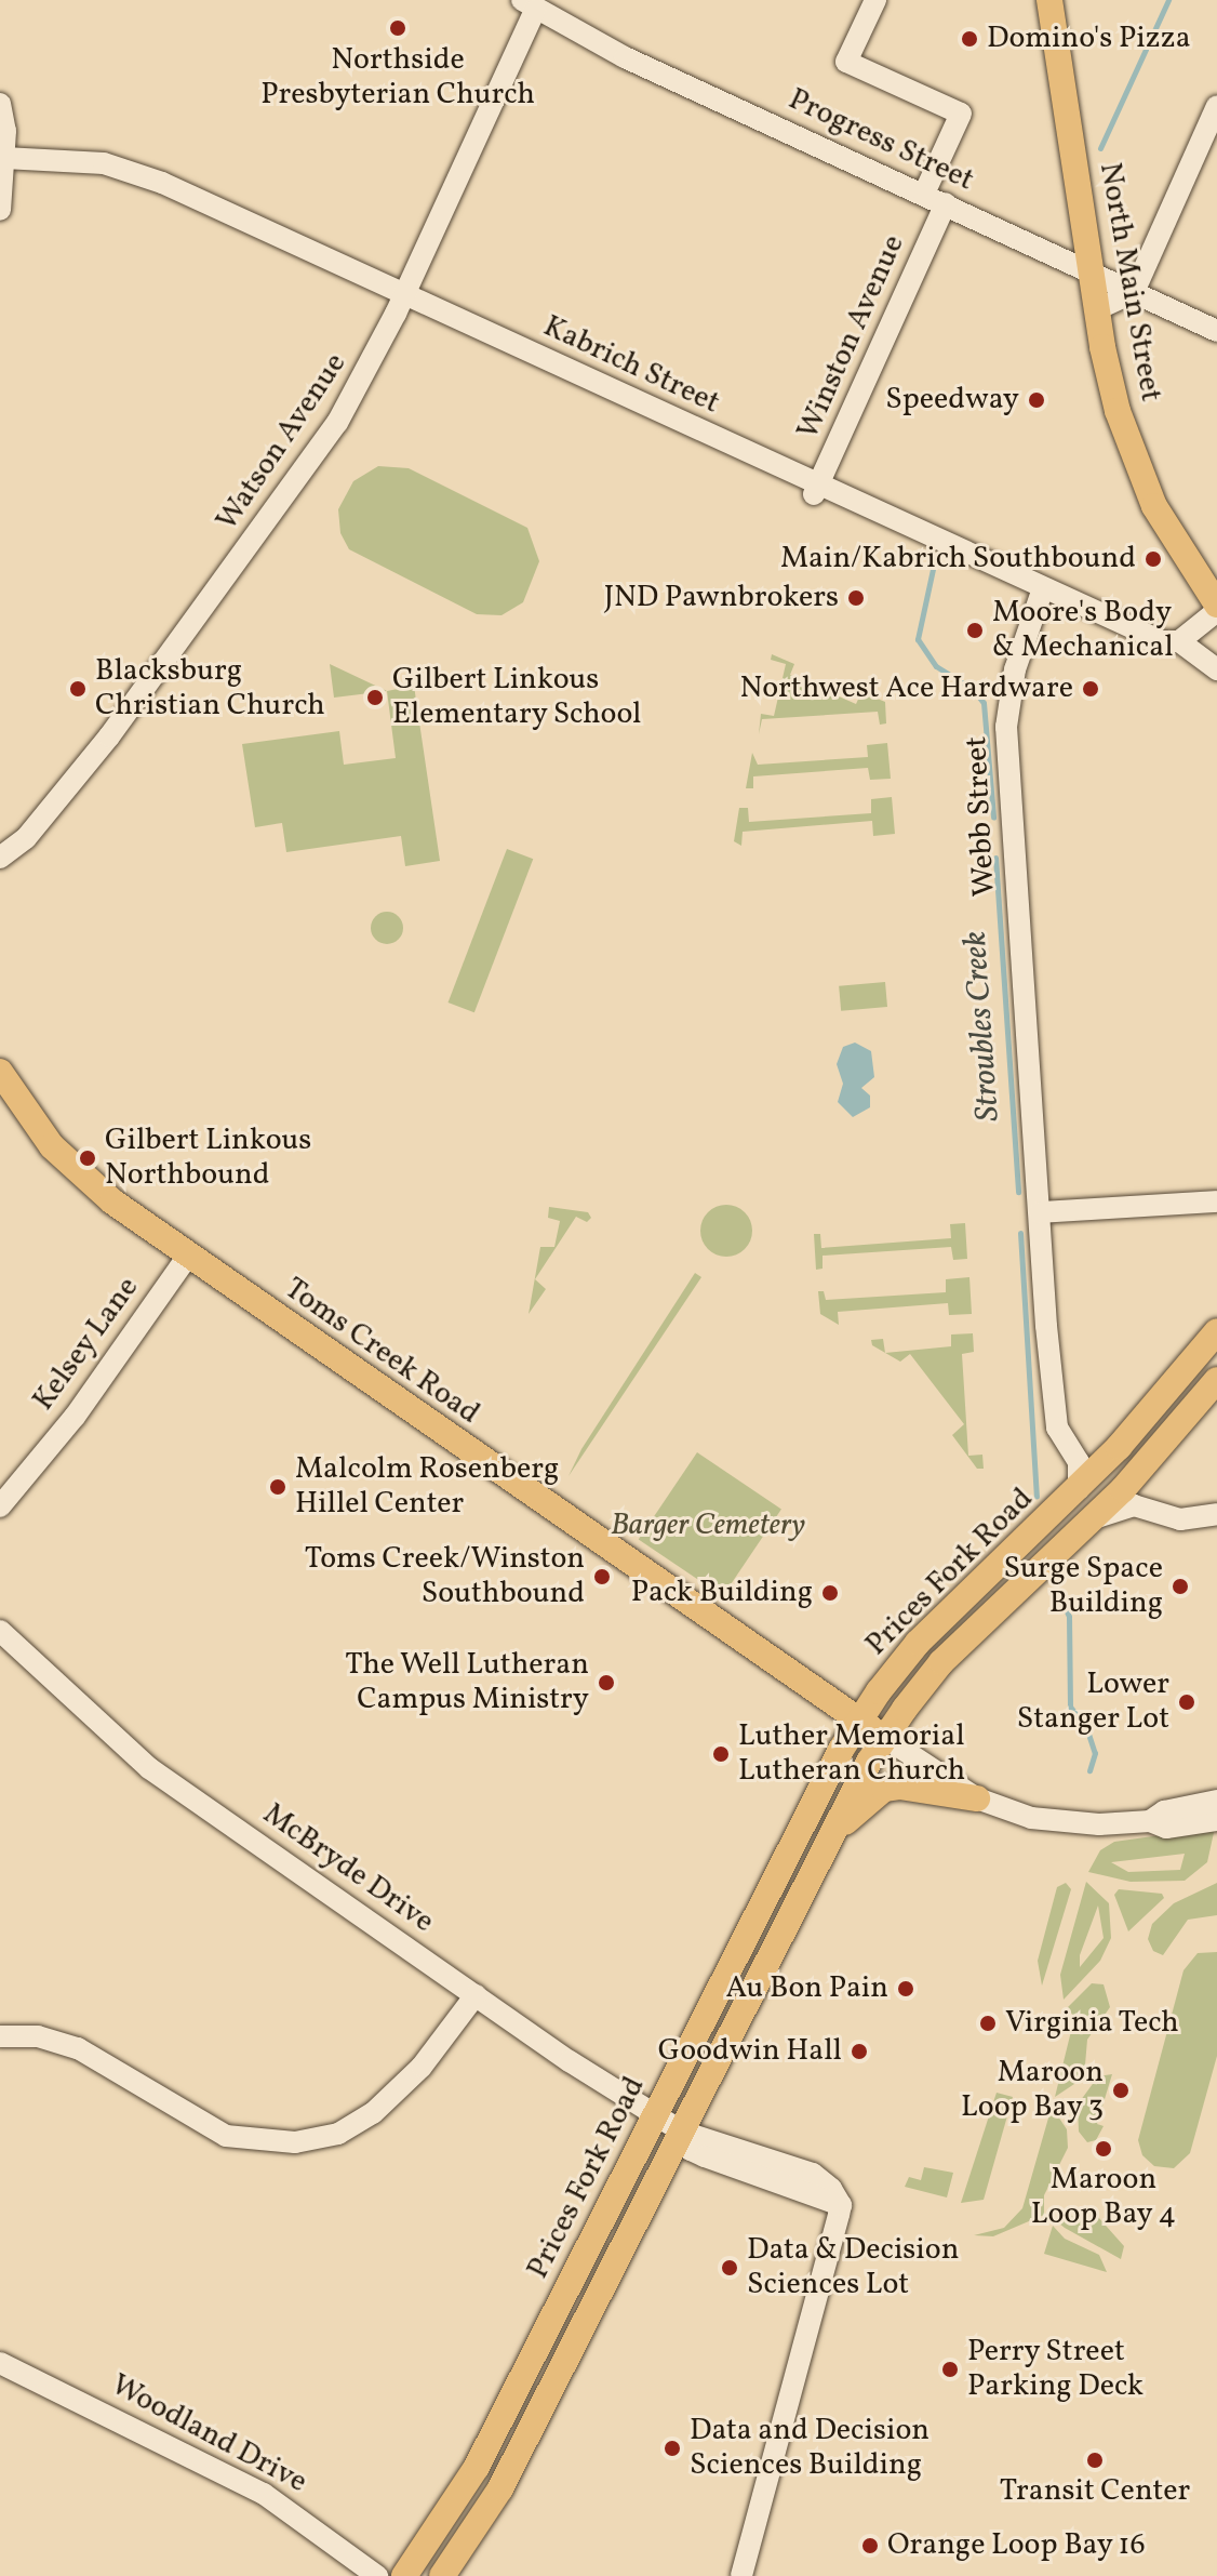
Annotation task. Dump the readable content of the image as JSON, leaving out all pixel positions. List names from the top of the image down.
{
  "streets": {
    "main road": ["North Main Street", "Toms Creek Road", "Prices Fork Road"],
    "street": [
      "Progress Street",
      "Winston Avenue",
      "Kabrich Street",
      "Watson Avenue",
      "Webb Street",
      "Kelsey Lane",
      "McBryde Drive",
      "Woodland Drive"
    ]
  },
  "crossings": [
    ["Progress Street", "North Main Street"],
    ["Progress Street", "Winston Avenue"],
    ["Progress Street", "Watson Avenue"],
    ["Winston Avenue", "Kabrich Street"],
    ["Kabrich Street", "Watson Avenue"],
    ["Kabrich Street", "Webb Street"],
    ["Webb Street", "Prices Fork Road"],
    ["Kelsey Lane", "Toms Creek Road"],
    ["Toms Creek Road", "Prices Fork Road"],
    ["Prices Fork Road", "McBryde Drive"]
  ],
  "water": ["Stroubles Creek"],
  "parks": ["Barger Cemetery"],
  "places": [
    "Northside Presbyterian Church",
    "Domino's Pizza",
    "Speedway",
    "Main/Kabrich Southbound",
    "JND Pawnbrokers",
    "Moore's Body & Mechanical",
    "Blacksburg Christian Church",
    "Northwest Ace Hardware",
    "Gilbert Linkous Elementary School",
    "Gilbert Linkous Northbound",
    "Malcolm Rosenberg Hillel Center",
    "Toms Creek/Winston Southbound",
    "Surge Space Building",
    "Pack Building",
    "The Well Lutheran Campus Ministry",
    "Lower Stanger Lot",
    "Luther Memorial Lutheran Church",
    "Au Bon Pain",
    "Virginia Tech",
    "Goodwin Hall",
    "Maroon Loop Bay 3",
    "Maroon Loop Bay 4",
    "Data & Decision Sciences Lot",
    "Perry Street Parking Deck",
    "Data and Decision Sciences Building",
    "Transit Center",
    "Orange Loop Bay 16"
  ]
}
